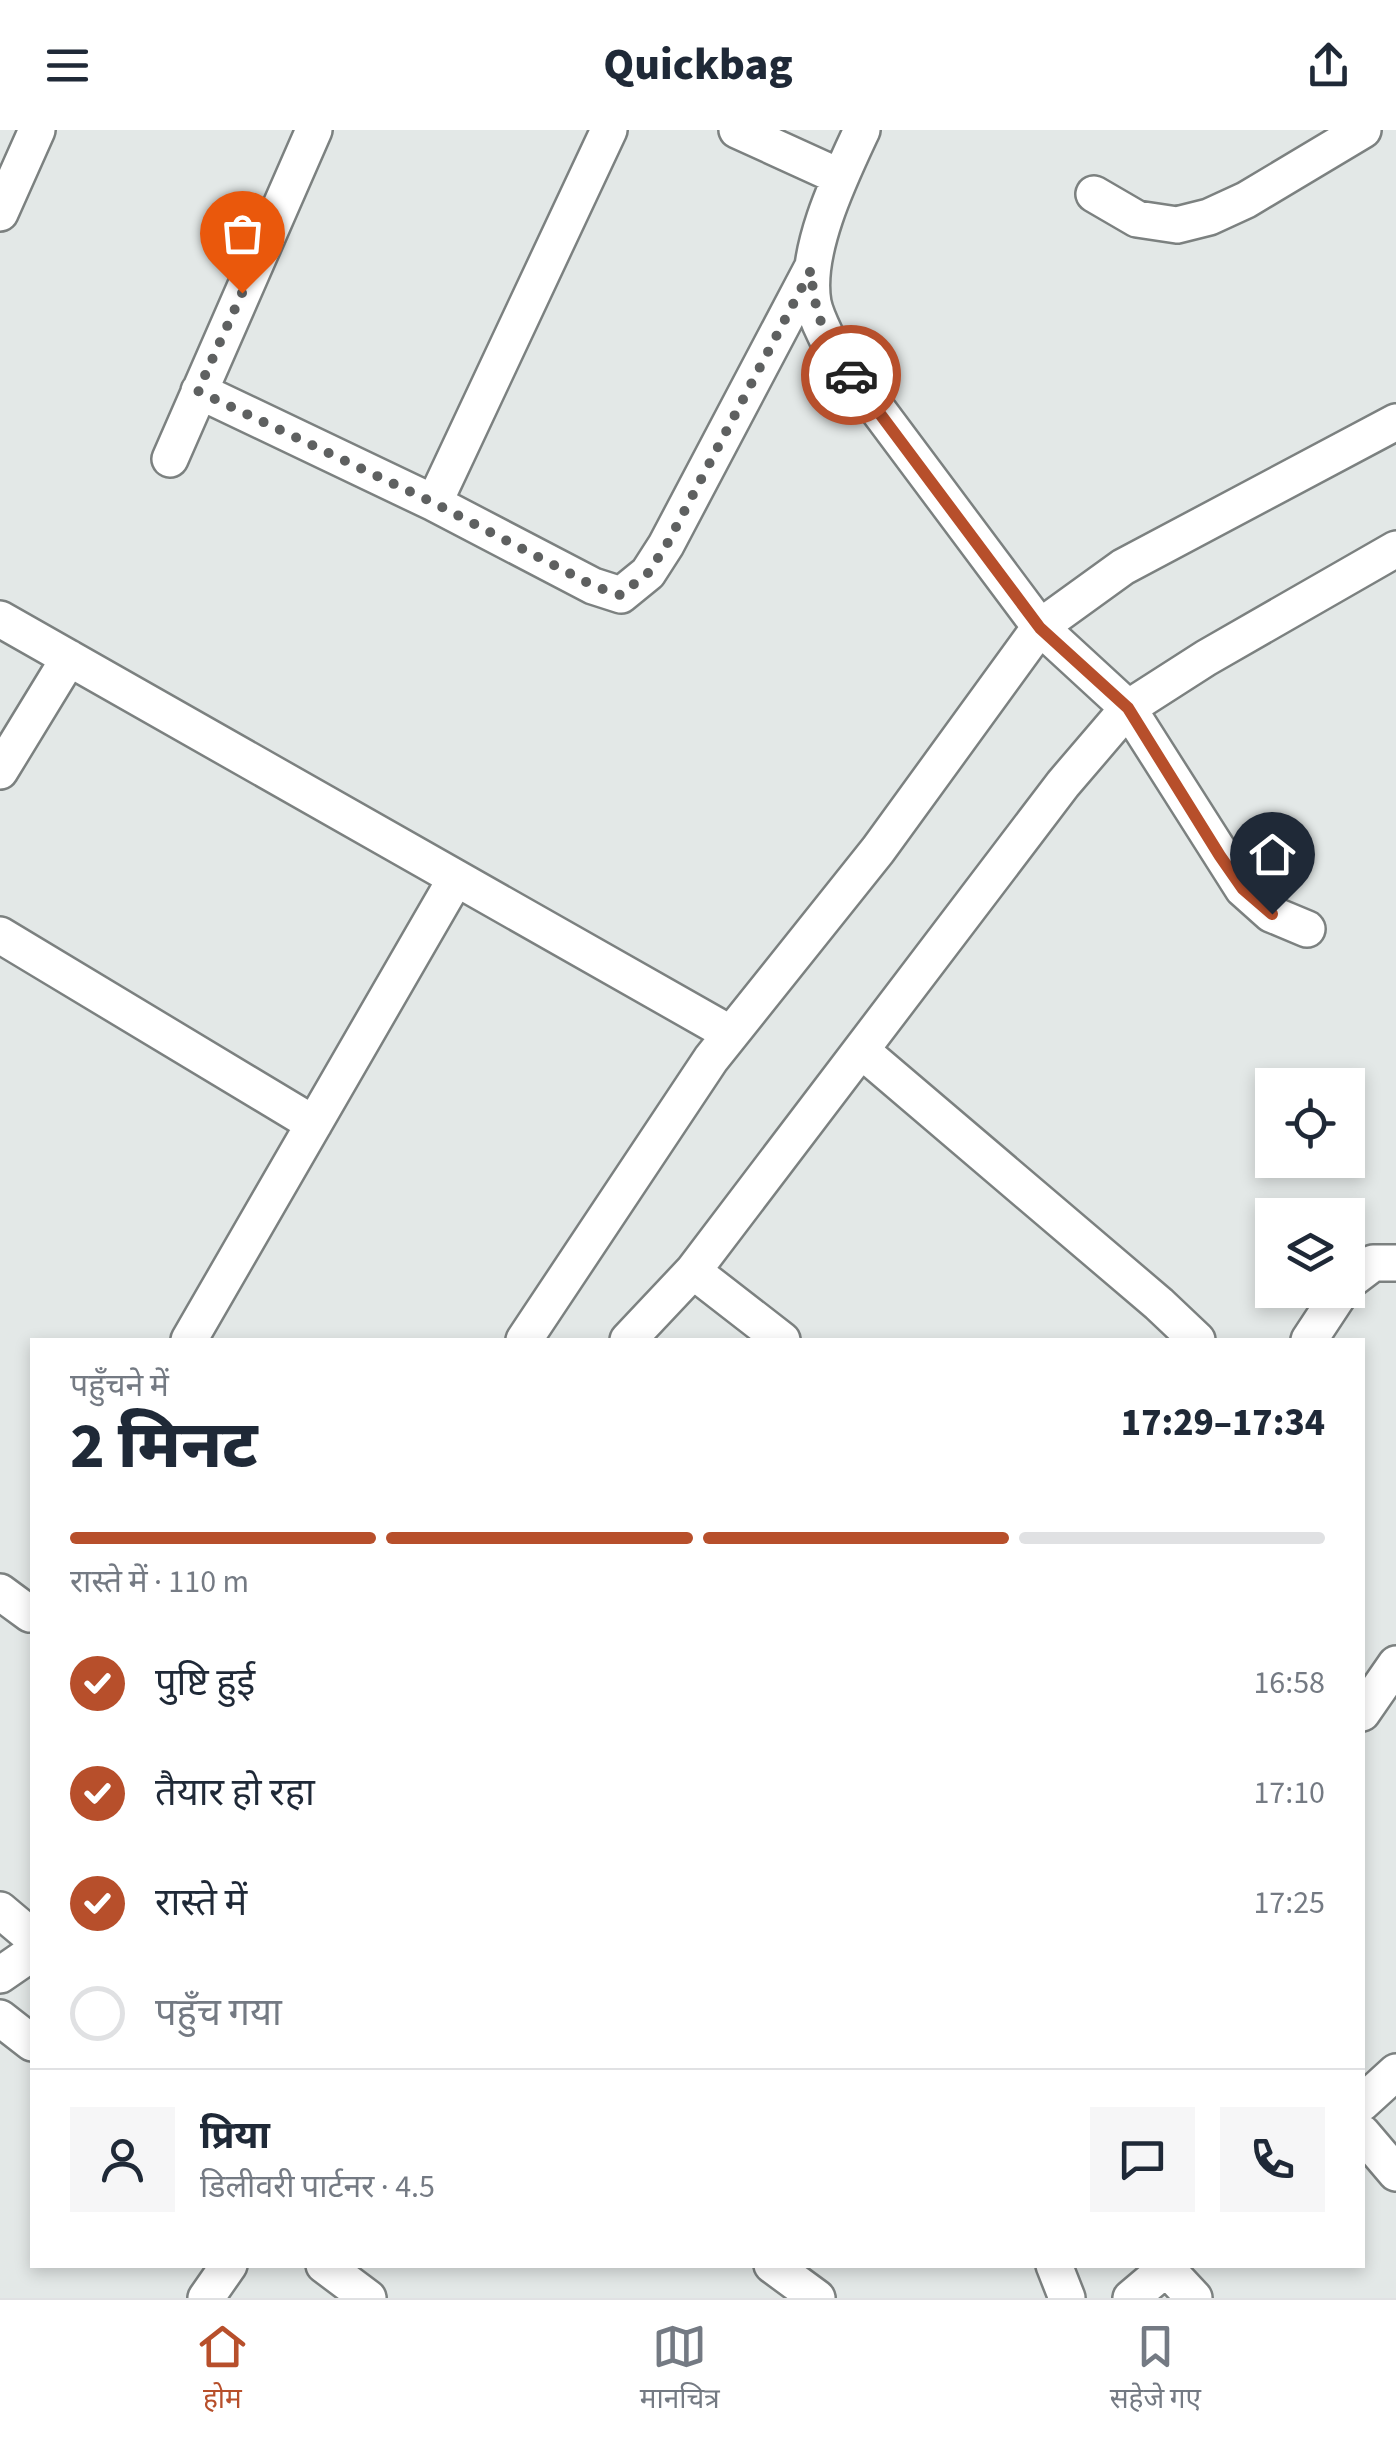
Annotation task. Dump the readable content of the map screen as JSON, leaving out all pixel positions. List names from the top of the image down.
{
  "page": {
    "header": "Quickbag",
    "heading": ["2 मिनट", "पहुँचने में", "17:29–17:34"],
    "panel": ["प्रिया", "डिलीवरी पार्टनर · 4.5"],
    "bar": "रास्ते में · 110 m",
    "list": [
      ["पुष्टि हुई", "16:58"],
      ["तैयार हो रहा", "17:10"],
      ["रास्ते में", "17:25"],
      "पहुँच गया"
    ],
    "tabs": ["होम", "मानचित्र", "सहेजे गए"]
  }
}
